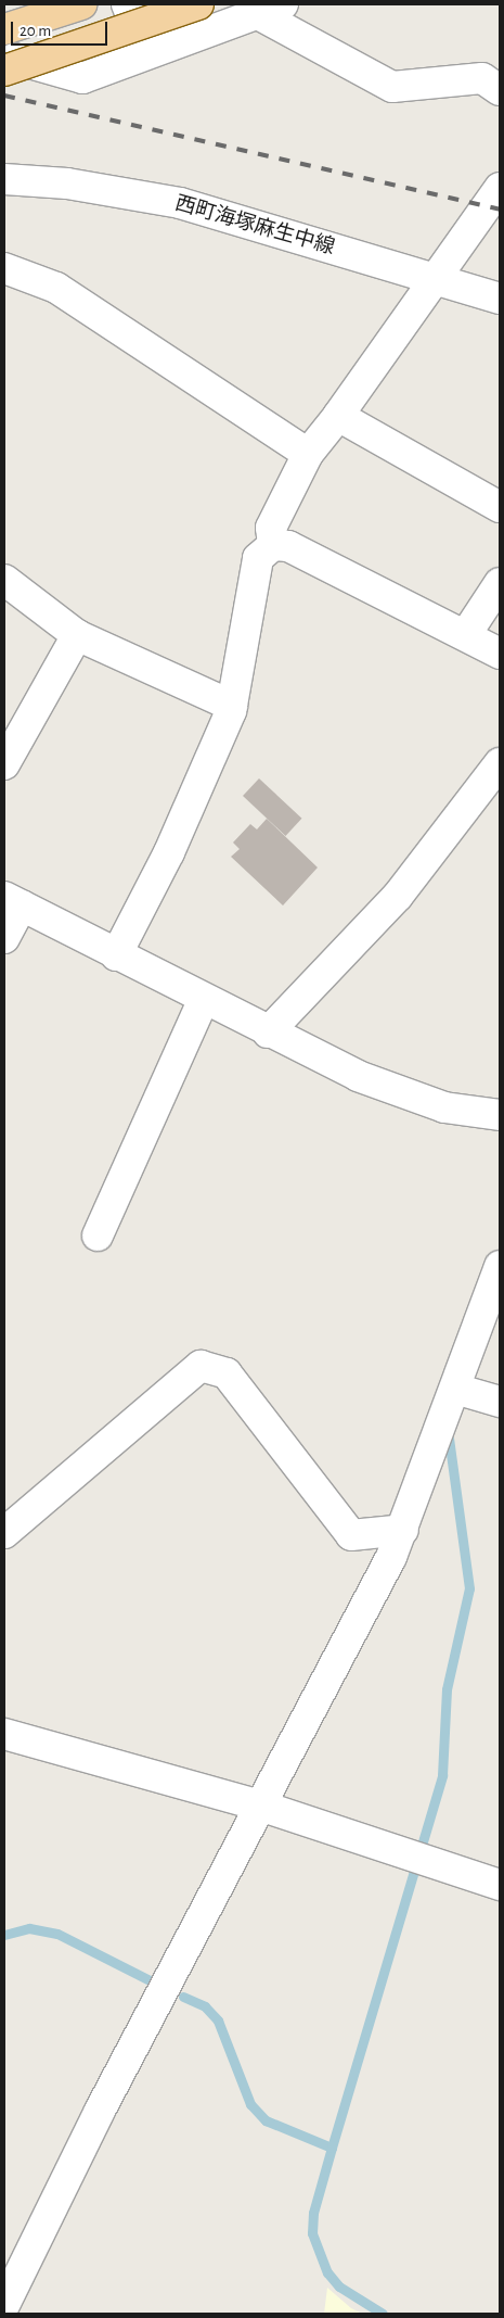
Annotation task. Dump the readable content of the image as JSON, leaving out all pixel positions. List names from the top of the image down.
{
  "streets": {
    "street": ["西町海塚麻生中線"]
  },
  "scale_bar": "20 m"
}
